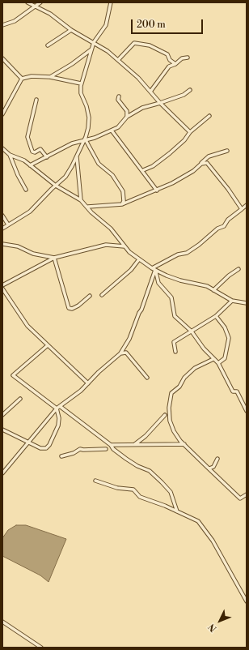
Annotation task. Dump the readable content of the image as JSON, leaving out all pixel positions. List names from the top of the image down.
{
  "scale_bar": "200 m",
  "north": "bottom left"
}
